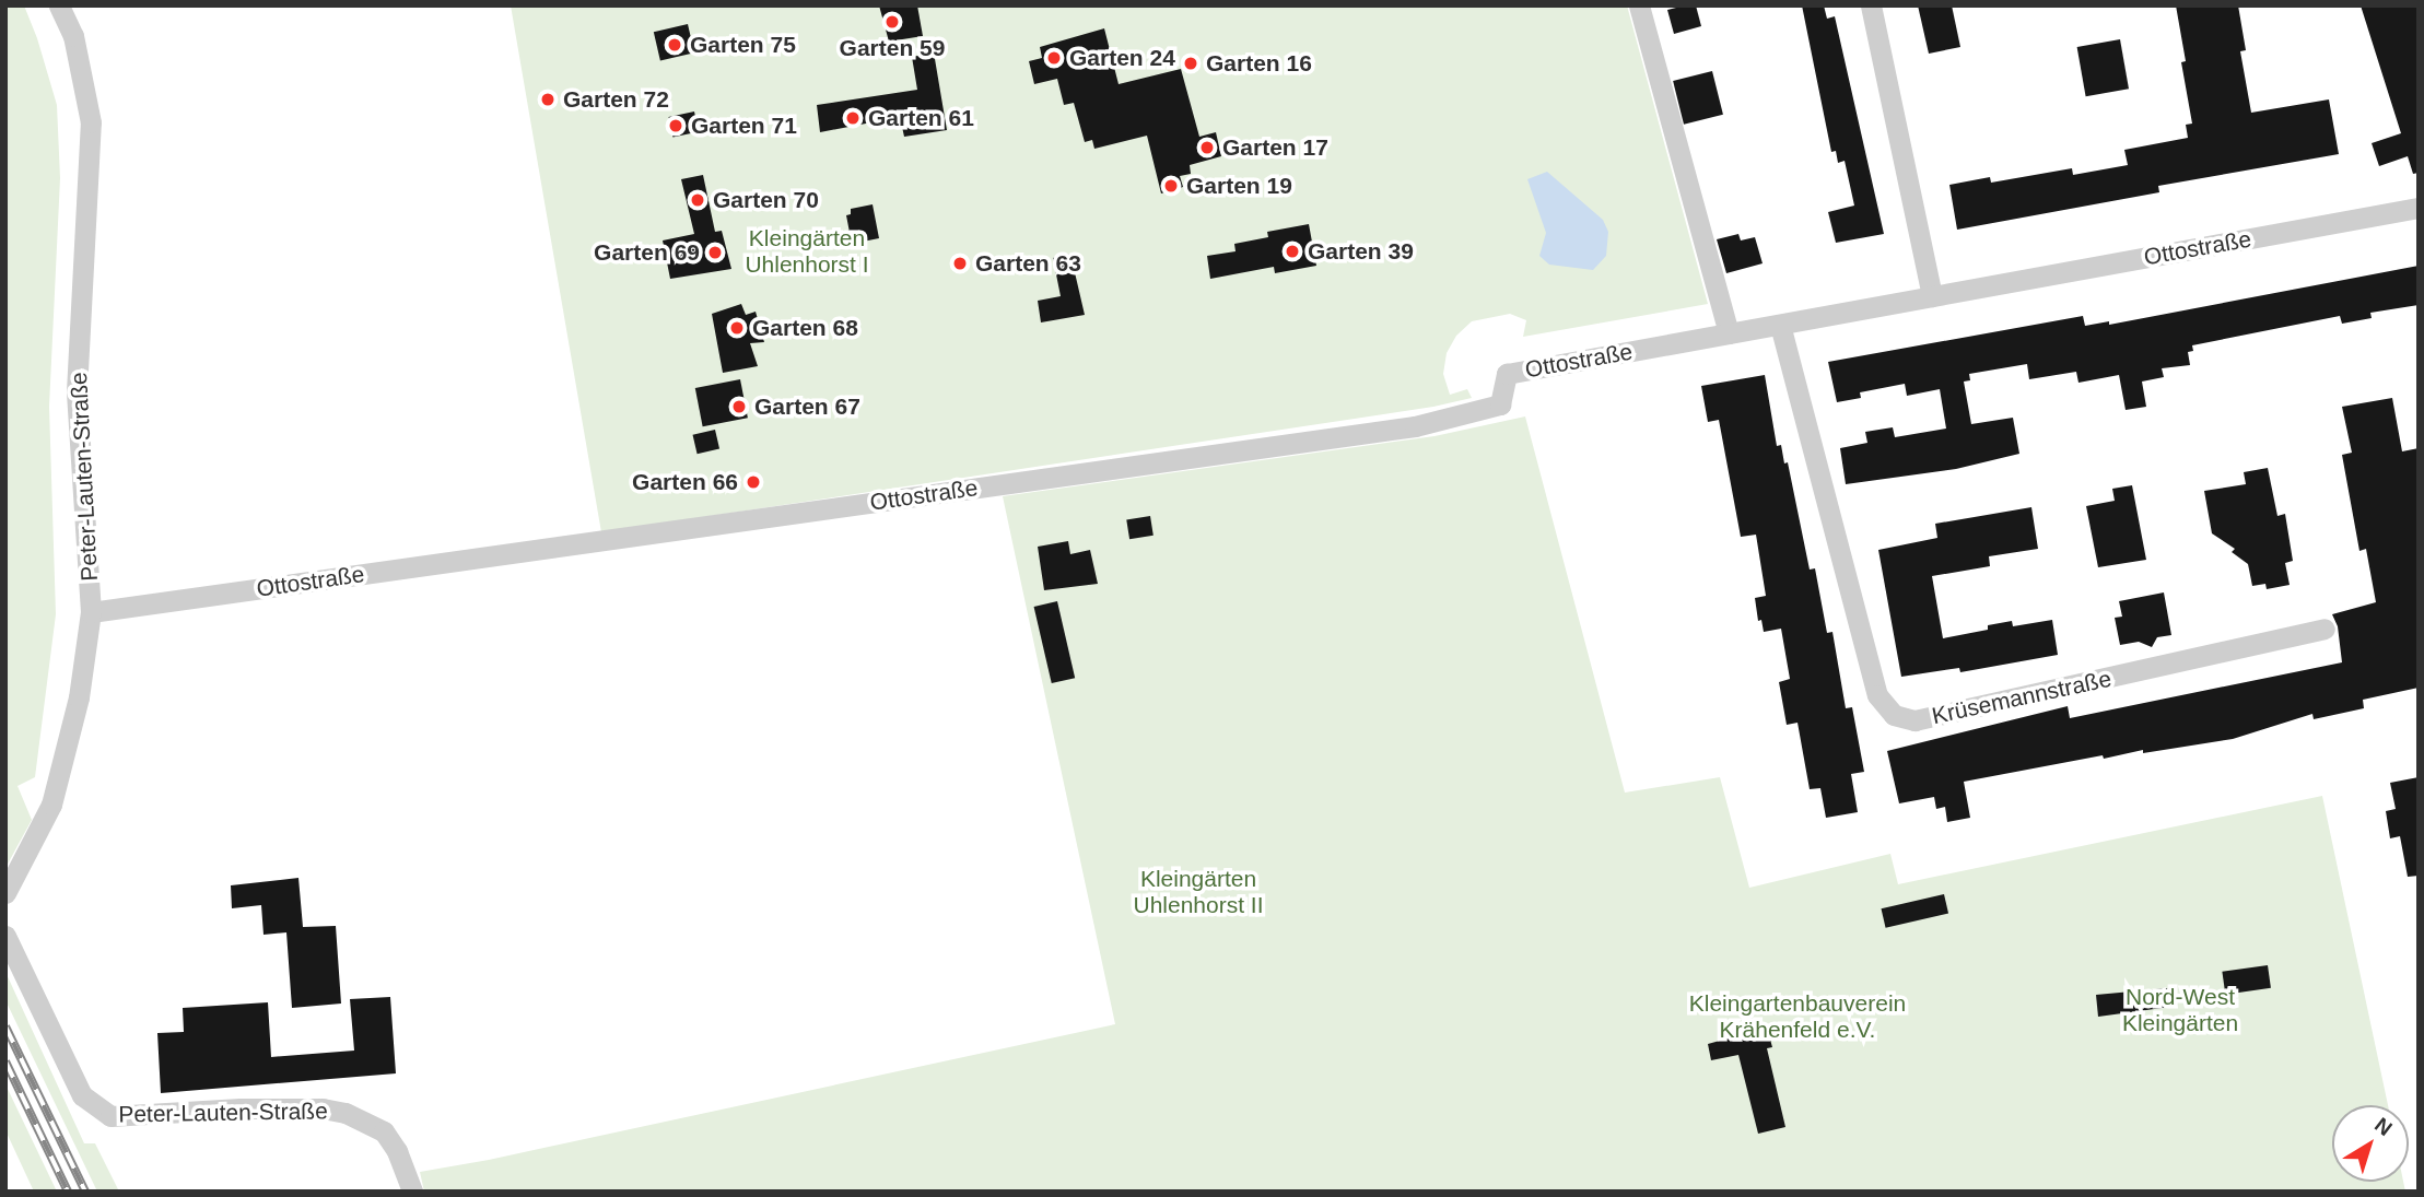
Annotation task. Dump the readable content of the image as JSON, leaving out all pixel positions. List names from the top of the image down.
{
  "streets": {
    "street": ["Ottostraße", "Peter-Lauten-Straße", "Krüsemannstraße"]
  },
  "crossings": [
    ["Ottostraße", "Peter-Lauten-Straße"],
    ["Ottostraße", "Krüsemannstraße"]
  ],
  "parks": [
    "Kleingärten Uhlenhorst I",
    "Kleingärten Uhlenhorst II",
    "Nord-West Kleingärten",
    "Kleingartenbauverein Krähenfeld e.V."
  ],
  "places": [
    "Garten 59",
    "Garten 75",
    "Garten 24",
    "Garten 16",
    "Garten 72",
    "Garten 61",
    "Garten 71",
    "Garten 17",
    "Garten 19",
    "Garten 70",
    "Garten 39",
    "Garten 69",
    "Garten 63",
    "Garten 68",
    "Garten 67",
    "Garten 66"
  ],
  "north": "top right"
}
